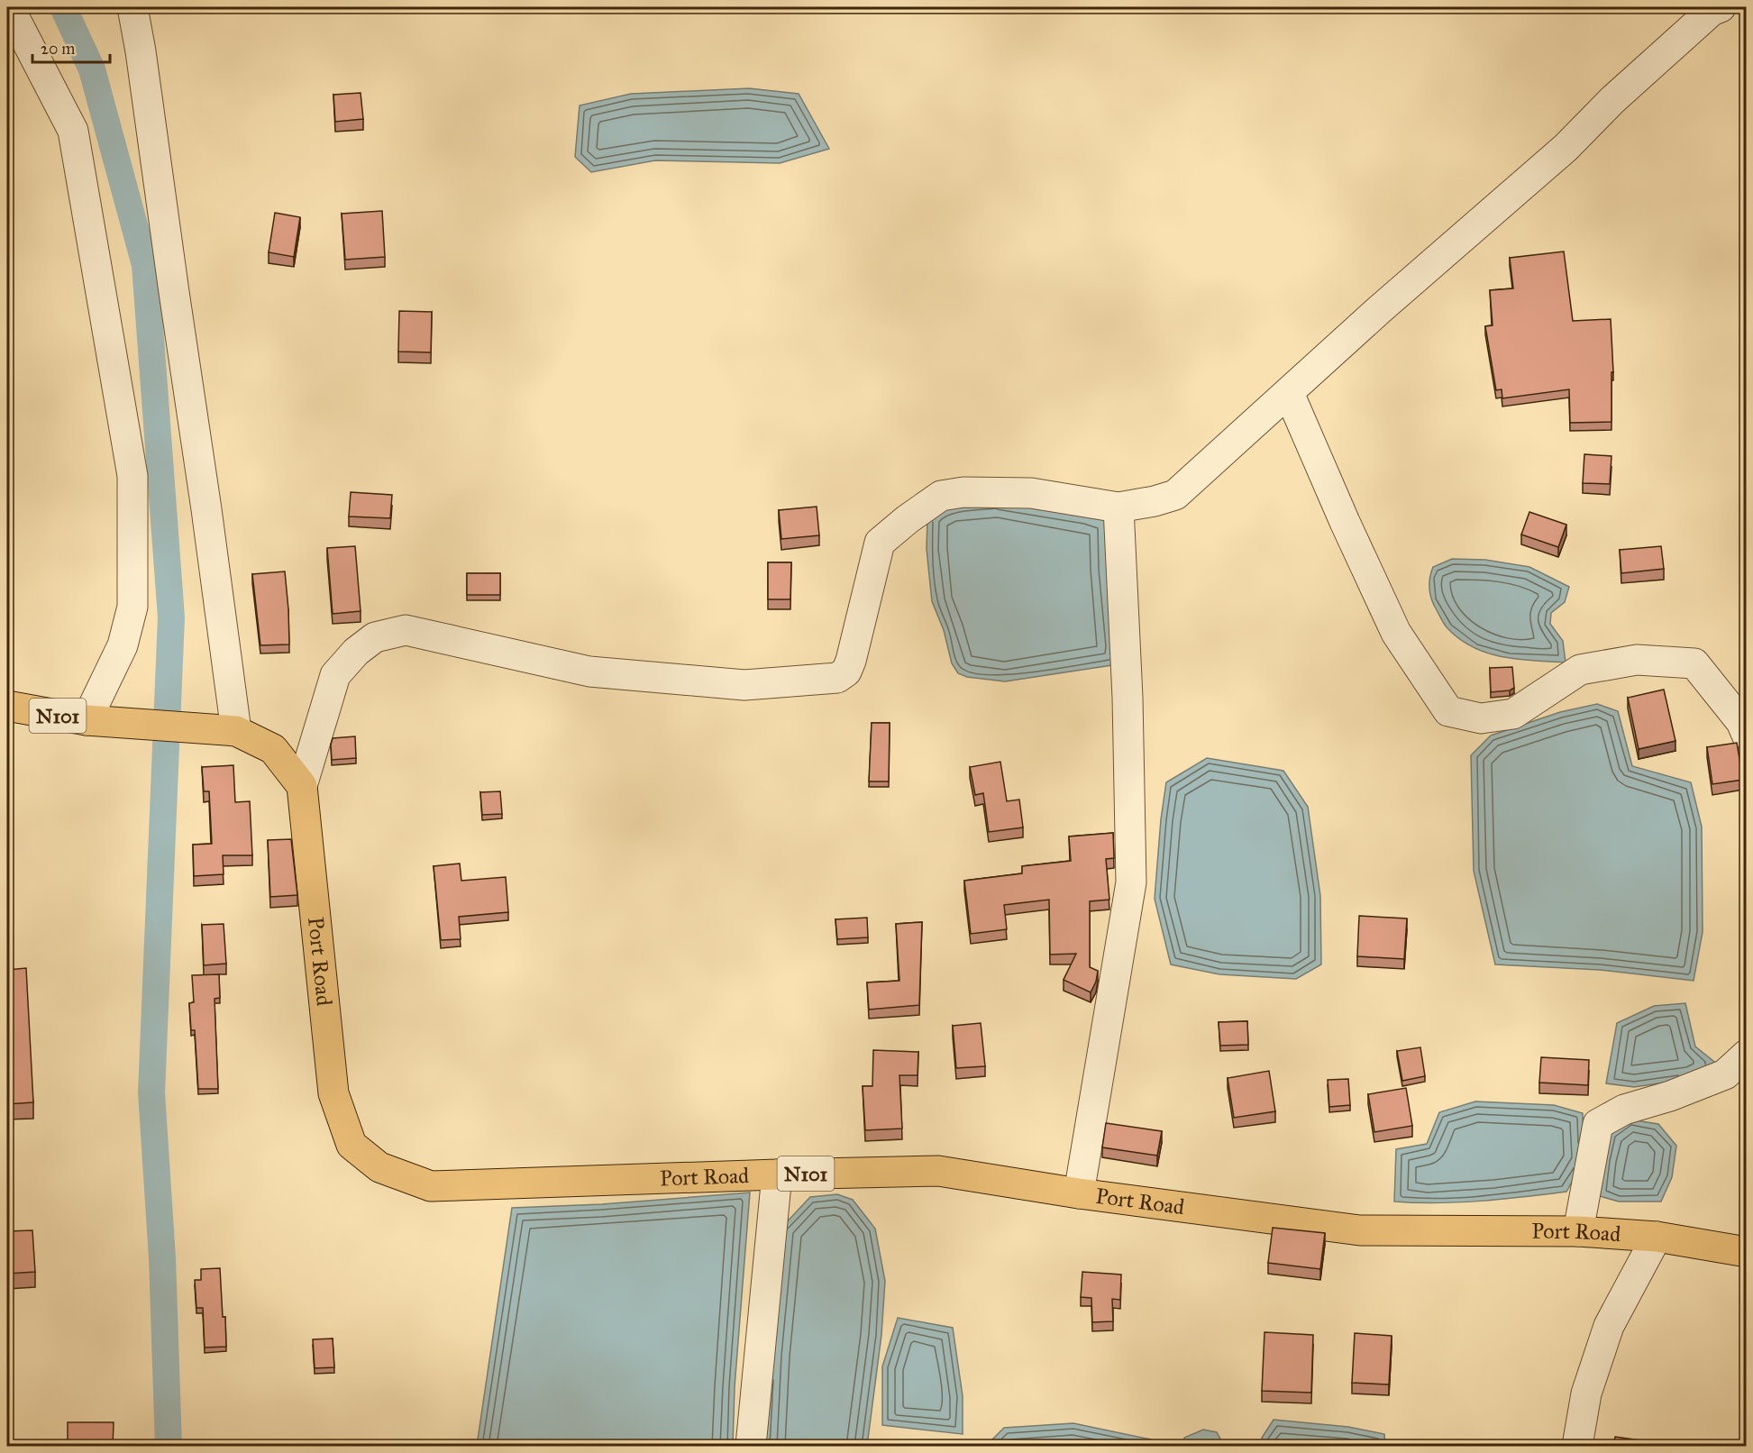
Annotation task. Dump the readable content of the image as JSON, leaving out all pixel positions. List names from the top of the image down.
{
  "streets": {
    "highway": ["N101", "Port Road"]
  },
  "crossings": [
    ["N101", "Port Road"]
  ],
  "scale_bar": "20 m"
}
